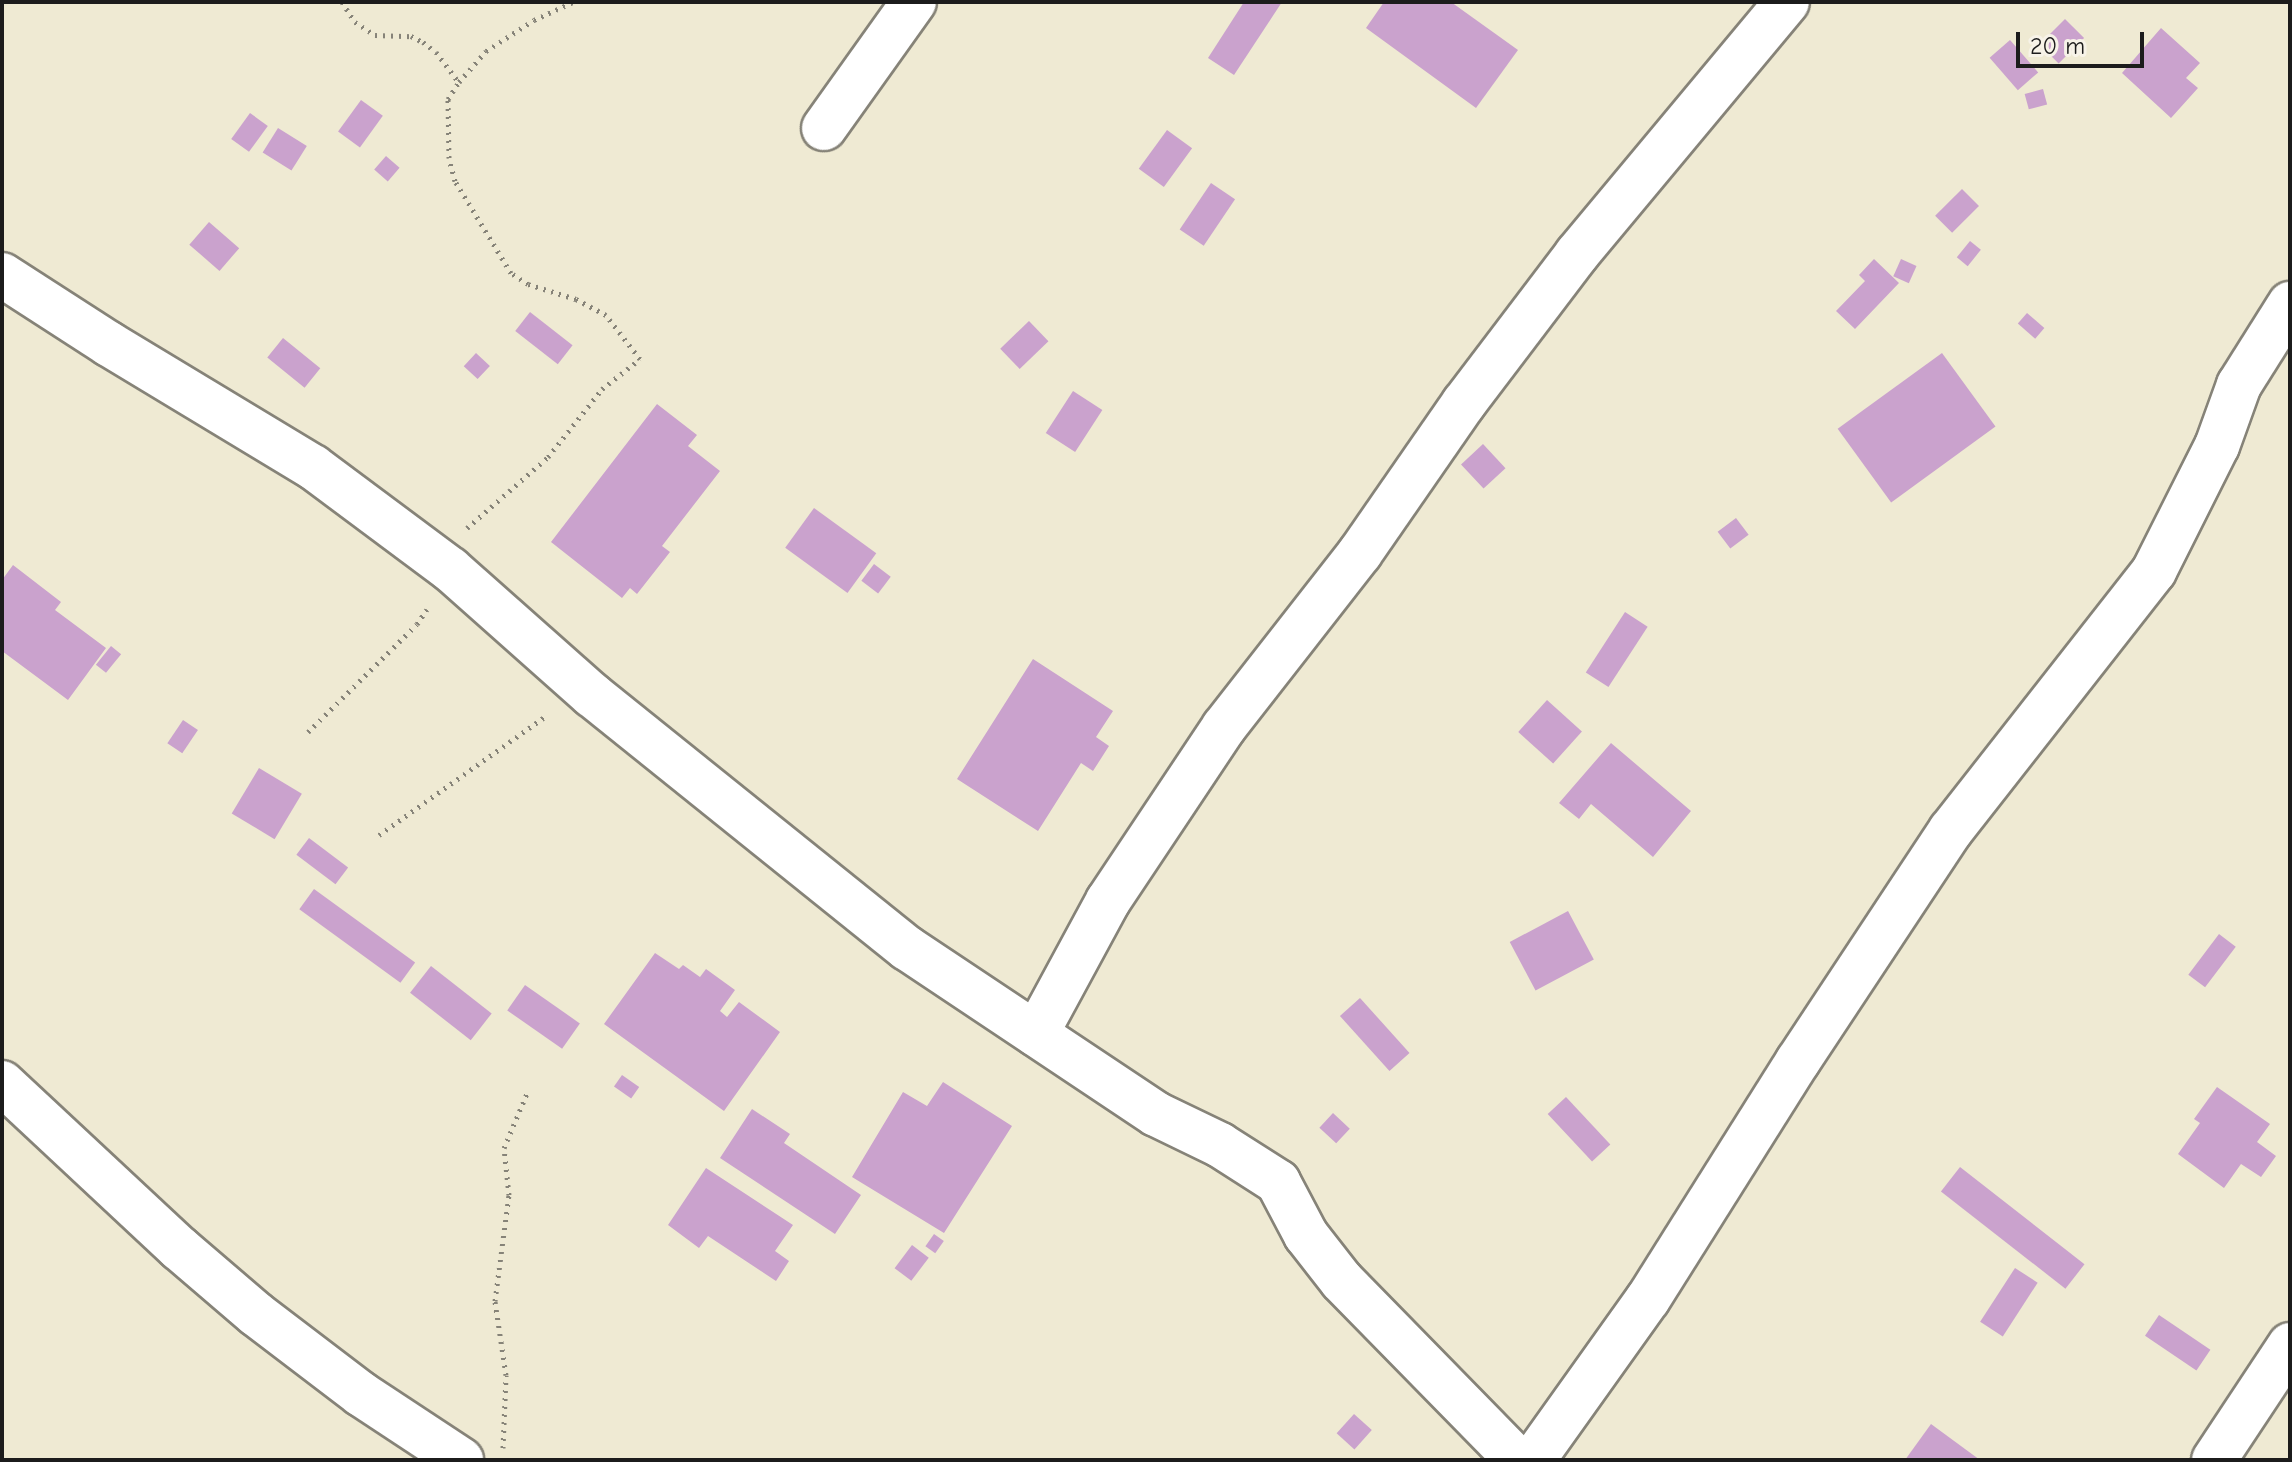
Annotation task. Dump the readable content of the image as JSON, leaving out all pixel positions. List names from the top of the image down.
{
  "scale_bar": "20 m"
}
